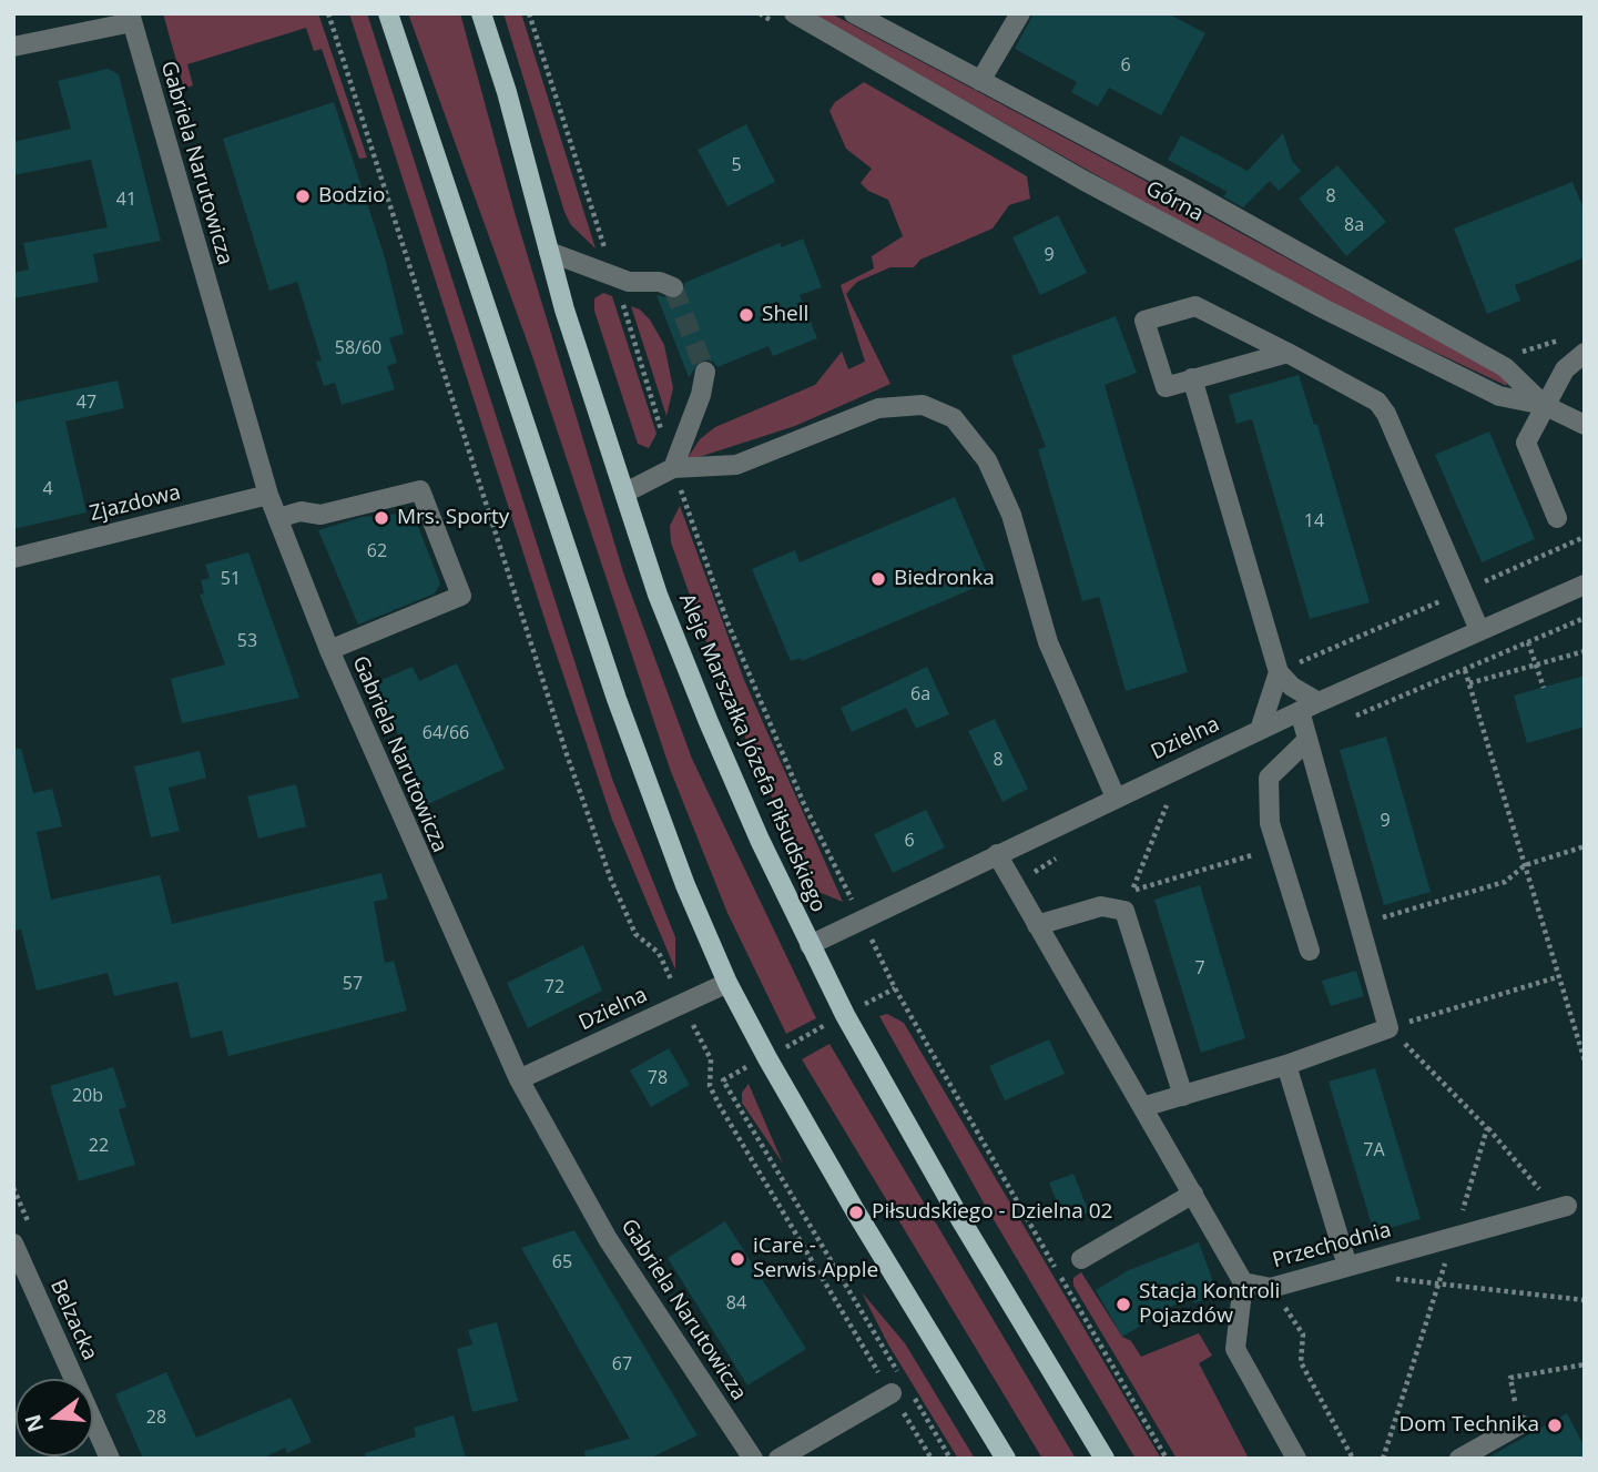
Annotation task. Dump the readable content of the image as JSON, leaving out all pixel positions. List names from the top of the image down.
{
  "streets": {
    "main road": ["Aleje Marszałka Józefa Piłsudskiego"],
    "street": [
      "Gabriela Narutowicza",
      "Górna",
      "Zjazdowa",
      "Dzielna",
      "Przechodnia",
      "Belzacka"
    ]
  },
  "crossings": [
    ["Gabriela Narutowicza", "Zjazdowa"],
    ["Gabriela Narutowicza", "Dzielna"],
    ["Dzielna", "Aleje Marszałka Józefa Piłsudskiego"]
  ],
  "places": [
    "Bodzio",
    "Shell",
    "Mrs. Sporty",
    "Biedronka",
    "Piłsudskiego - Dzielna 02",
    "iCare - Serwis Apple",
    "Stacja Kontroli Pojazdów",
    "Dom Technika"
  ],
  "house_numbers": [
    "6",
    "5",
    "8",
    "41",
    "8a",
    "9",
    "58/60",
    "47",
    "4",
    "14",
    "62",
    "51",
    "53",
    "6a",
    "64/66",
    "8",
    "9",
    "6",
    "7",
    "57",
    "72",
    "78",
    "20b",
    "22",
    "7A",
    "65",
    "84",
    "67",
    "28"
  ],
  "north": "left"
}
